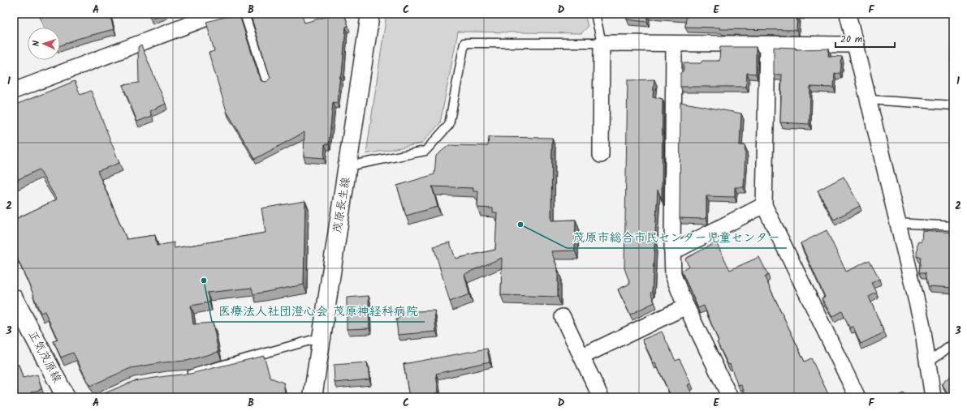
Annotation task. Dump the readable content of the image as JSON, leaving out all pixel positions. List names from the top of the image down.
{
  "streets": {
    "main road": ["茂原長生線", "正気茂原線"]
  },
  "places": ["茂原市総合市民センター児童センター", "医療法人社団澄心会 茂原神経科病院"],
  "scale_bar": "20 m",
  "north": "left",
  "grid": {
    "columns": [
      "A",
      "B",
      "C",
      "D",
      "E",
      "F"
    ],
    "rows": ["1", "2", "3"]
  }
}
